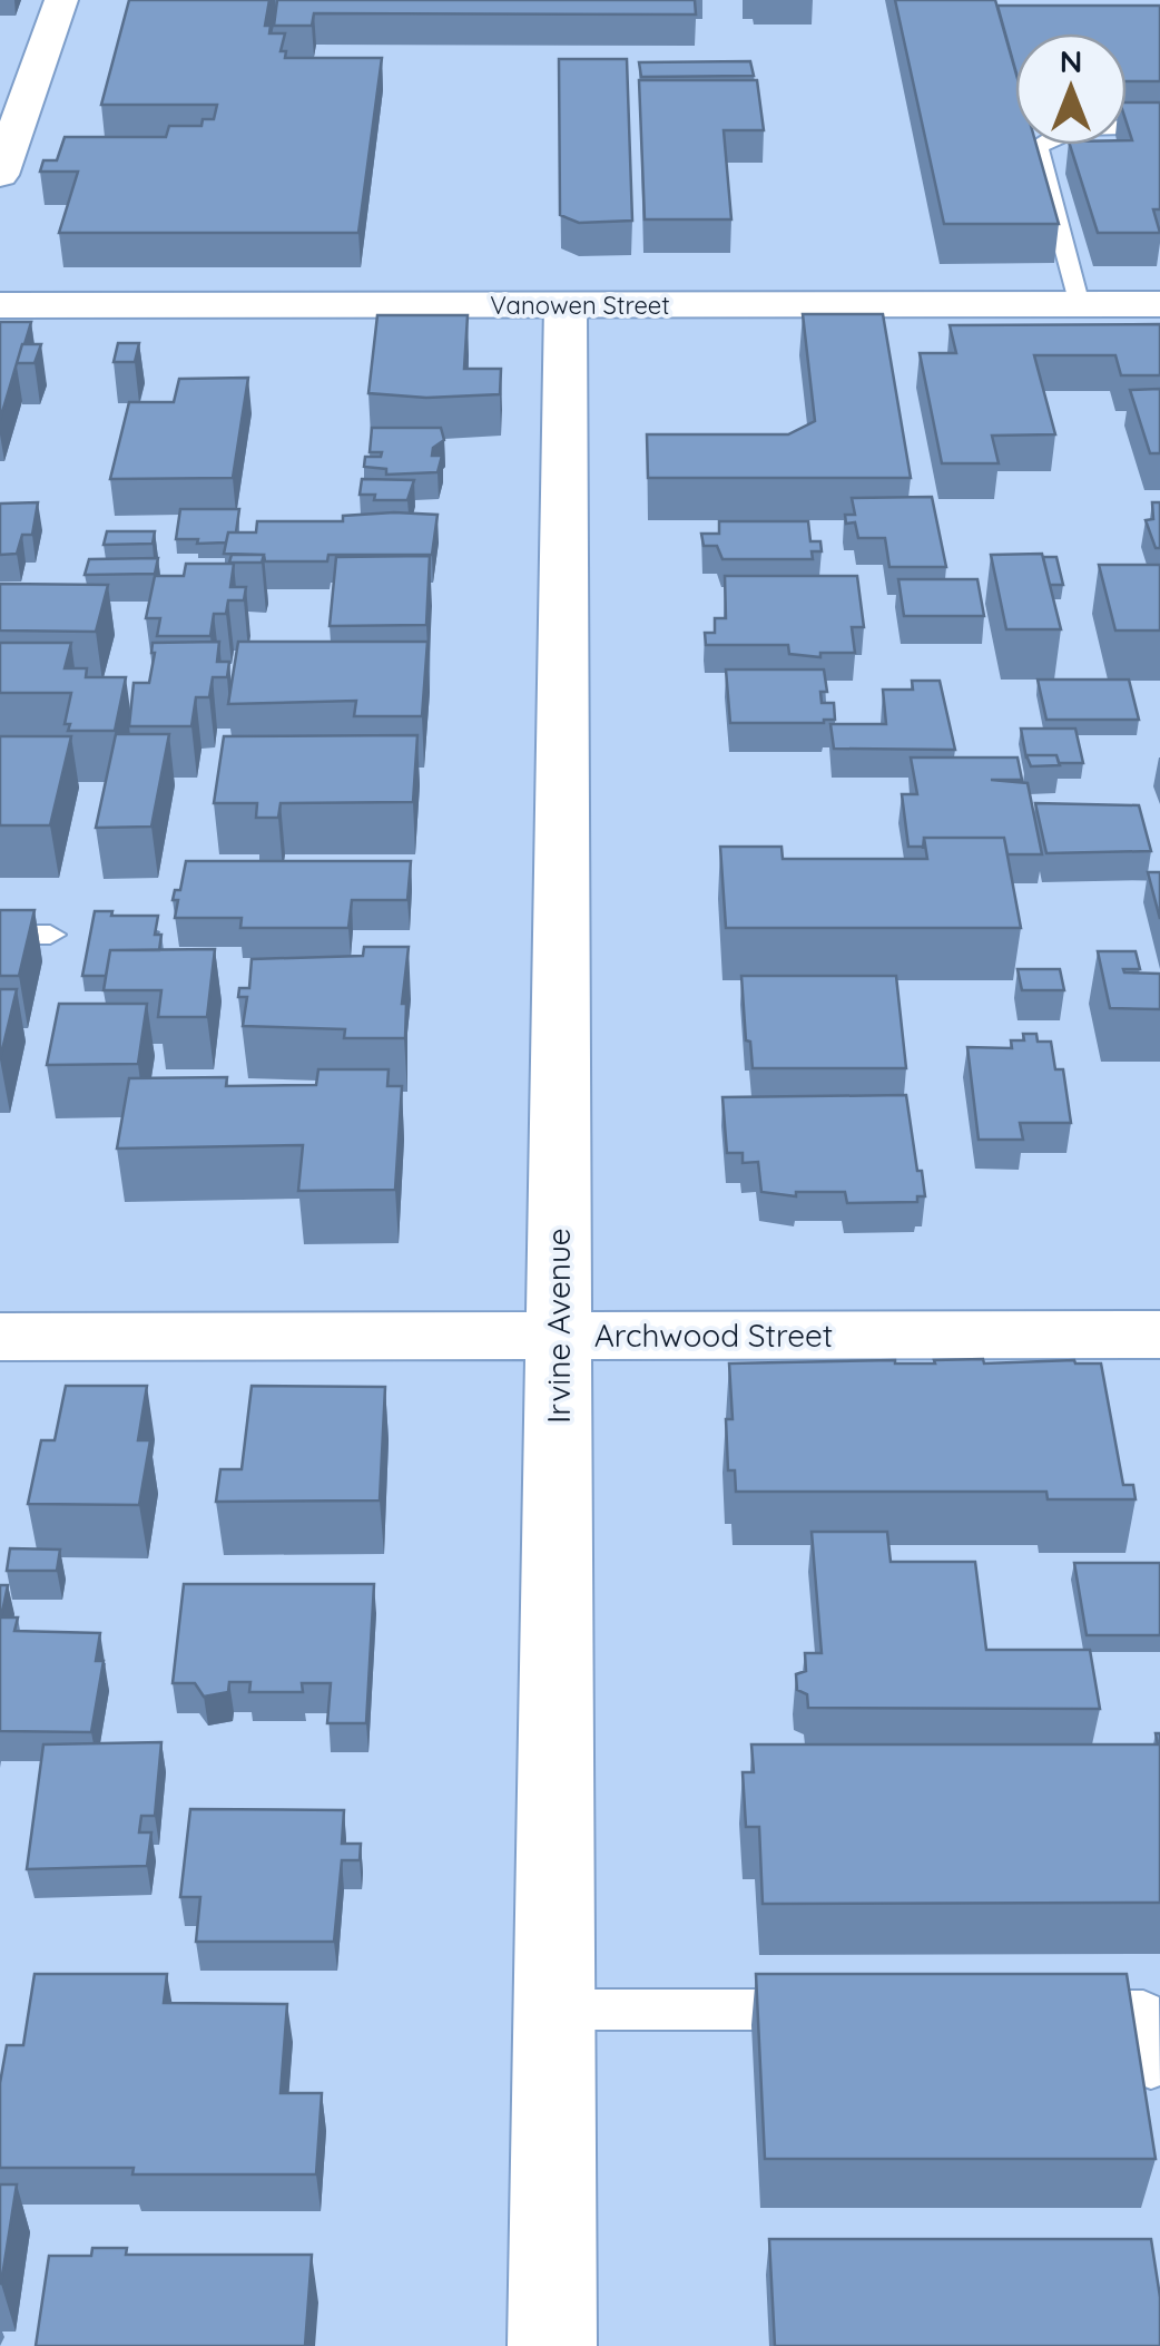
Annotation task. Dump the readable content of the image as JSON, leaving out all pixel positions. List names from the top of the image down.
{
  "streets": {
    "street": ["Vanowen Street", "Irvine Avenue", "Archwood Street"]
  },
  "crossings": [
    ["Vanowen Street", "Irvine Avenue"],
    ["Irvine Avenue", "Archwood Street"]
  ],
  "north": "top"
}
